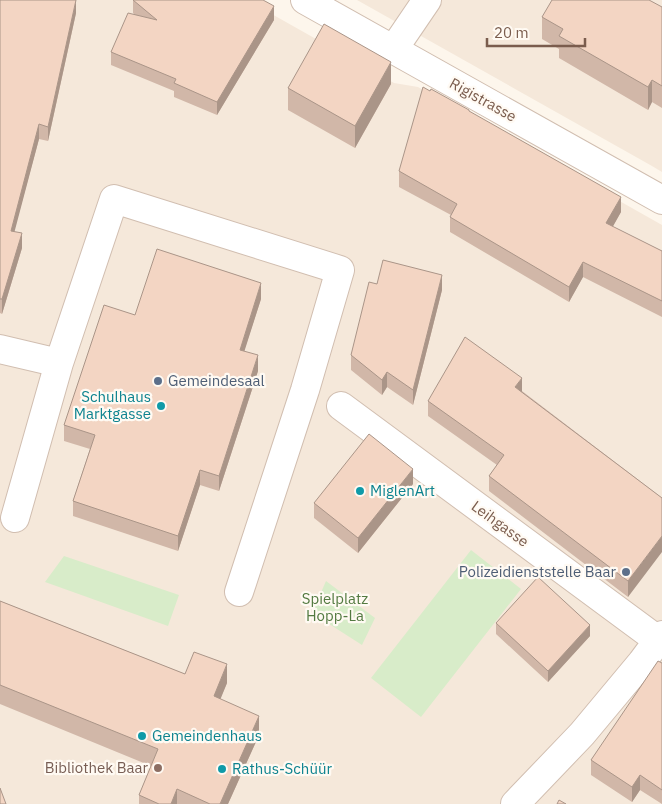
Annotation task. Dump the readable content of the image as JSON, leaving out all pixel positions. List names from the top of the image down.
{
  "streets": {
    "street": ["Rigistrasse", "Leihgasse"]
  },
  "parks": ["Spielplatz Hopp-La"],
  "places": [
    "Gemeindesaal",
    "Schulhaus Marktgasse",
    "MiglenArt",
    "Polizeidienststelle Baar",
    "Gemeindenhaus",
    "Bibliothek Baar",
    "Rathus-Schüür"
  ],
  "scale_bar": "20 m"
}
